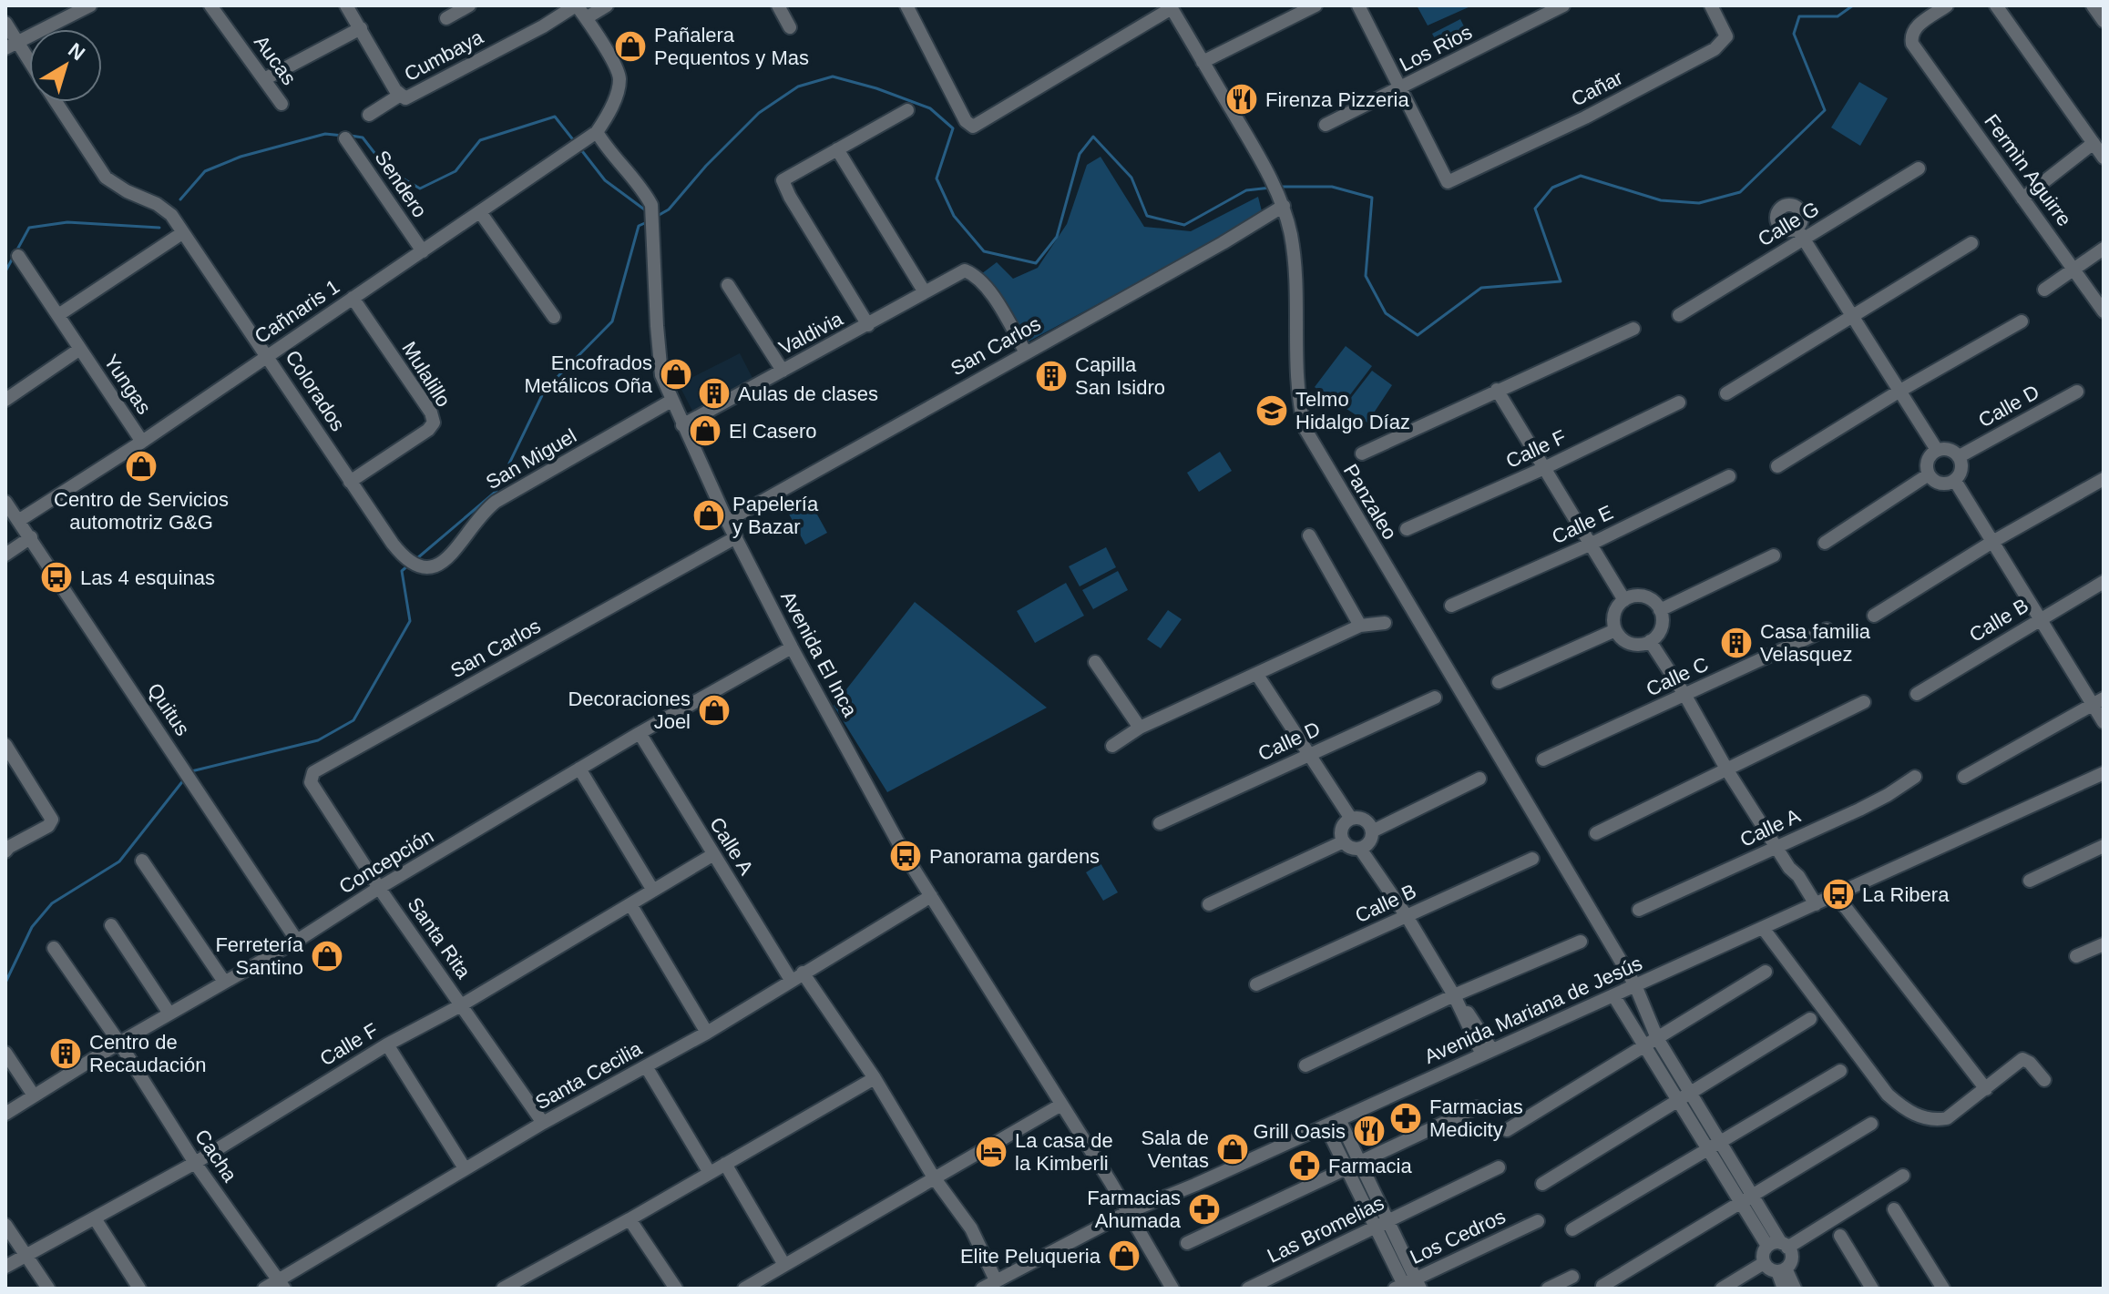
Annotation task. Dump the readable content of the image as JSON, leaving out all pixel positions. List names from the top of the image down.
{
  "streets": {
    "street": [
      "Los Rios",
      "Cumbaya",
      "Aucas",
      "Cañar",
      "Fermìn Aguirre",
      "Sendero",
      "Calle G",
      "Cañnaris 1",
      "Valdivia",
      "San Carlos",
      "Mulalillo",
      "Yungas",
      "Colorados",
      "Calle D",
      "Calle F",
      "San Miguel",
      "Panzaleo",
      "Calle E",
      "Calle B",
      "Avenida El Inca",
      "Calle C",
      "Quitus",
      "Calle A",
      "Concepción",
      "Santa Rita",
      "Avenida Mariana de Jesús",
      "Santa Cecilia",
      "Cacha",
      "Las Bromelias",
      "Los Cedros"
    ]
  },
  "crossings": [
    ["Los Rios", "Cañar"],
    ["Sendero", "Cañnaris 1"],
    ["Cañnaris 1", "Mulalillo"],
    ["Cañnaris 1", "Yungas"],
    ["Cañnaris 1", "Colorados"],
    ["Cañnaris 1", "Avenida El Inca"],
    ["Cañnaris 1", "Quitus"],
    ["Valdivia", "San Carlos"],
    ["Valdivia", "Avenida El Inca"],
    ["San Carlos", "Panzaleo"],
    ["San Carlos", "Avenida El Inca"],
    ["San Carlos", "Santa Rita"],
    ["Mulalillo", "Colorados"],
    ["Colorados", "San Miguel"],
    ["Calle F", "Calle A"],
    ["Calle F", "Santa Rita"],
    ["Calle F", "Cacha"],
    ["San Miguel", "Avenida El Inca"],
    ["Panzaleo", "Avenida Mariana de Jesús"],
    ["Avenida El Inca", "Concepción"],
    ["Avenida El Inca", "Avenida Mariana de Jesús"],
    ["Avenida El Inca", "Santa Cecilia"],
    ["Quitus", "Concepción"],
    ["Calle A", "Concepción"],
    ["Calle A", "Avenida Mariana de Jesús"],
    ["Calle A", "Santa Cecilia"],
    ["Concepción", "Santa Rita"],
    ["Concepción", "Cacha"],
    ["Santa Rita", "Santa Cecilia"],
    ["Santa Cecilia", "Cacha"]
  ],
  "places": {
    "shop": [
      "Pañalera Pequentos y Mas",
      "Encofrados Metálicos Oña",
      "El Casero",
      "Centro de Servicios automotriz G&G",
      "Papelería y Bazar",
      "Decoraciones Joel",
      "Ferretería Santino",
      "Sala de Ventas",
      "Elite Peluqueria"
    ],
    "restaurant": ["Firenza Pizzeria", "Grill Oasis"],
    "building": [
      "Capilla San Isidro",
      "Aulas de clases",
      "Casa familia Velasquez",
      "Centro de Recaudación"
    ],
    "school or university": ["Telmo Hidalgo Díaz"],
    "bus stop": ["Las 4 esquinas", "Panorama gardens", "La Ribera"],
    "pharmacy": ["Farmacias Medicity", "Farmacia", "Farmacias Ahumada"],
    "hotel": ["La casa de la Kimberli"]
  },
  "north": "top right"
}
